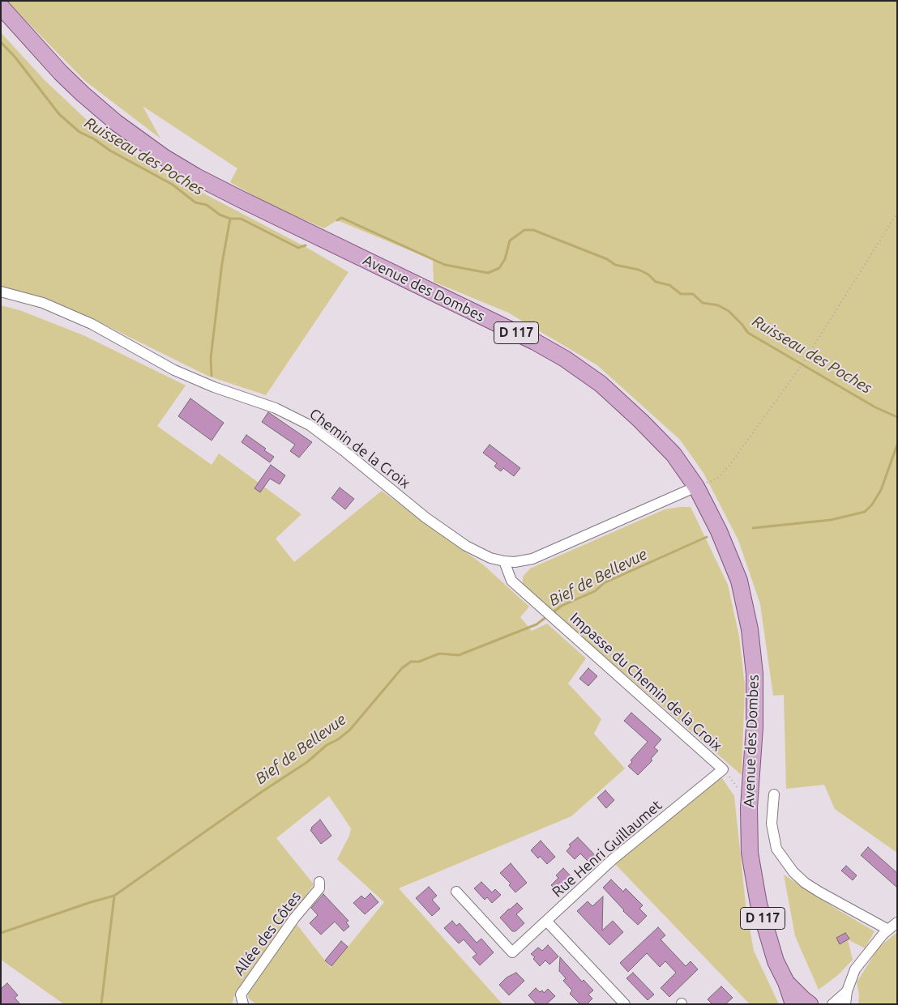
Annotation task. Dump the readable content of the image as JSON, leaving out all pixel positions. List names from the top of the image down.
{
  "streets": {
    "main road": ["Avenue des Dombes", "D 117"],
    "street": [
      "Chemin de la Croix",
      "Impasse du Chemin de la Croix",
      "Rue Henri Guillaumet",
      "Allée des Côtes"
    ]
  },
  "crossings": [
    ["Avenue des Dombes", "Chemin de la Croix"],
    ["Chemin de la Croix", "Impasse du Chemin de la Croix"],
    ["Impasse du Chemin de la Croix", "Rue Henri Guillaumet"]
  ],
  "water": ["Ruisseau des Poches", "Bief de Bellevue"]
}
